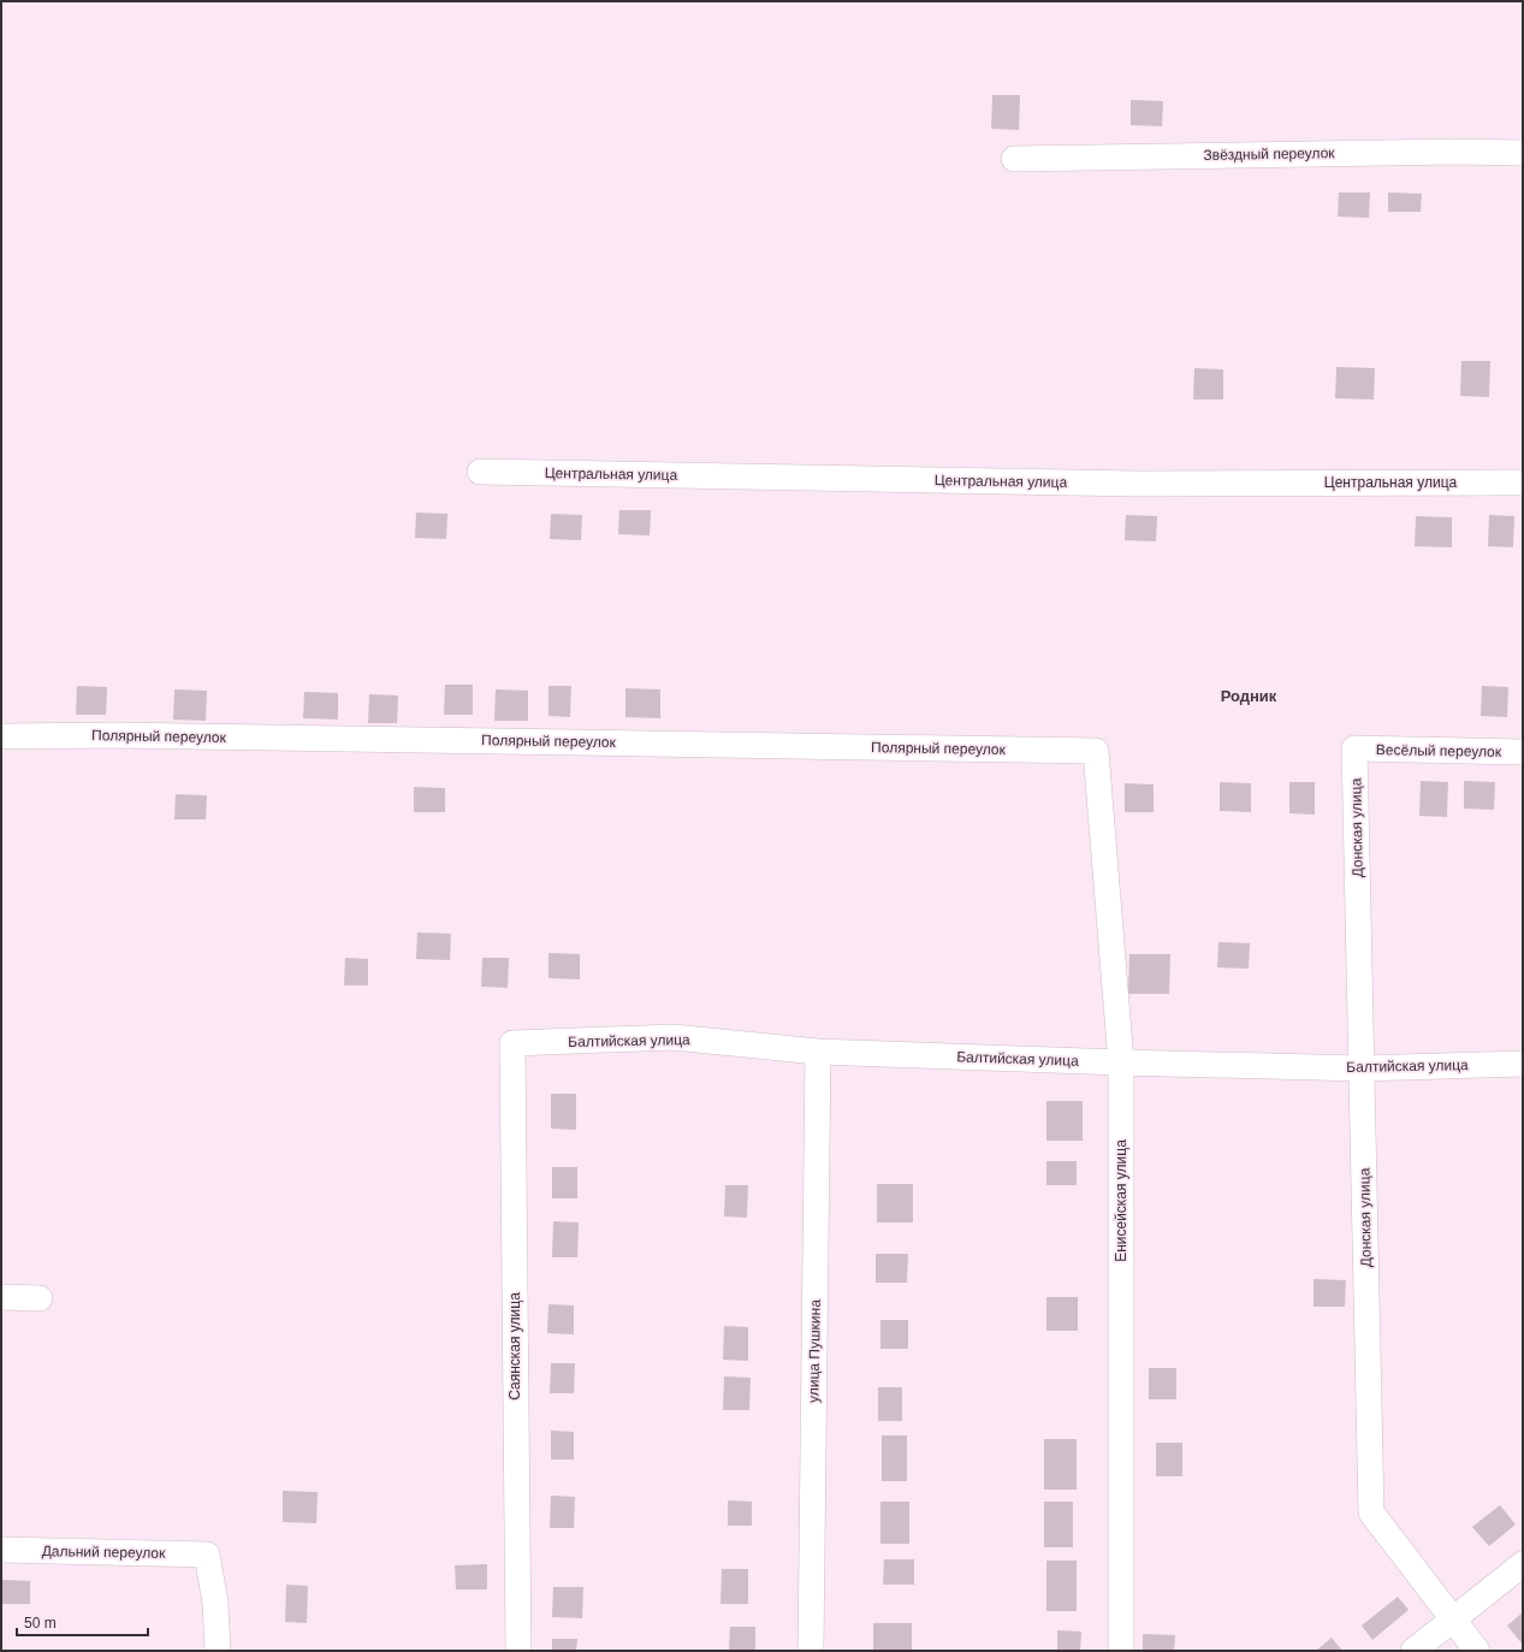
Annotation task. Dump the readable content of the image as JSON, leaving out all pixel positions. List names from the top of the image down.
{
  "streets": {
    "street": [
      "Звёздный переулок",
      "Центральная улица",
      "Полярный переулок",
      "Весёлый переулок",
      "Донская улица",
      "Балтийская улица",
      "Енисейская улица",
      "Саянская улица",
      "улица Пушкина",
      "Дальний переулок"
    ]
  },
  "crossings": [
    ["Полярный переулок", "Енисейская улица"],
    ["Весёлый переулок", "Донская улица"],
    ["Донская улица", "Балтийская улица"],
    ["Балтийская улица", "Енисейская улица"],
    ["Балтийская улица", "Саянская улица"],
    ["Балтийская улица", "улица Пушкина"]
  ],
  "districts": ["Родник"],
  "scale_bar": "50 m"
}
